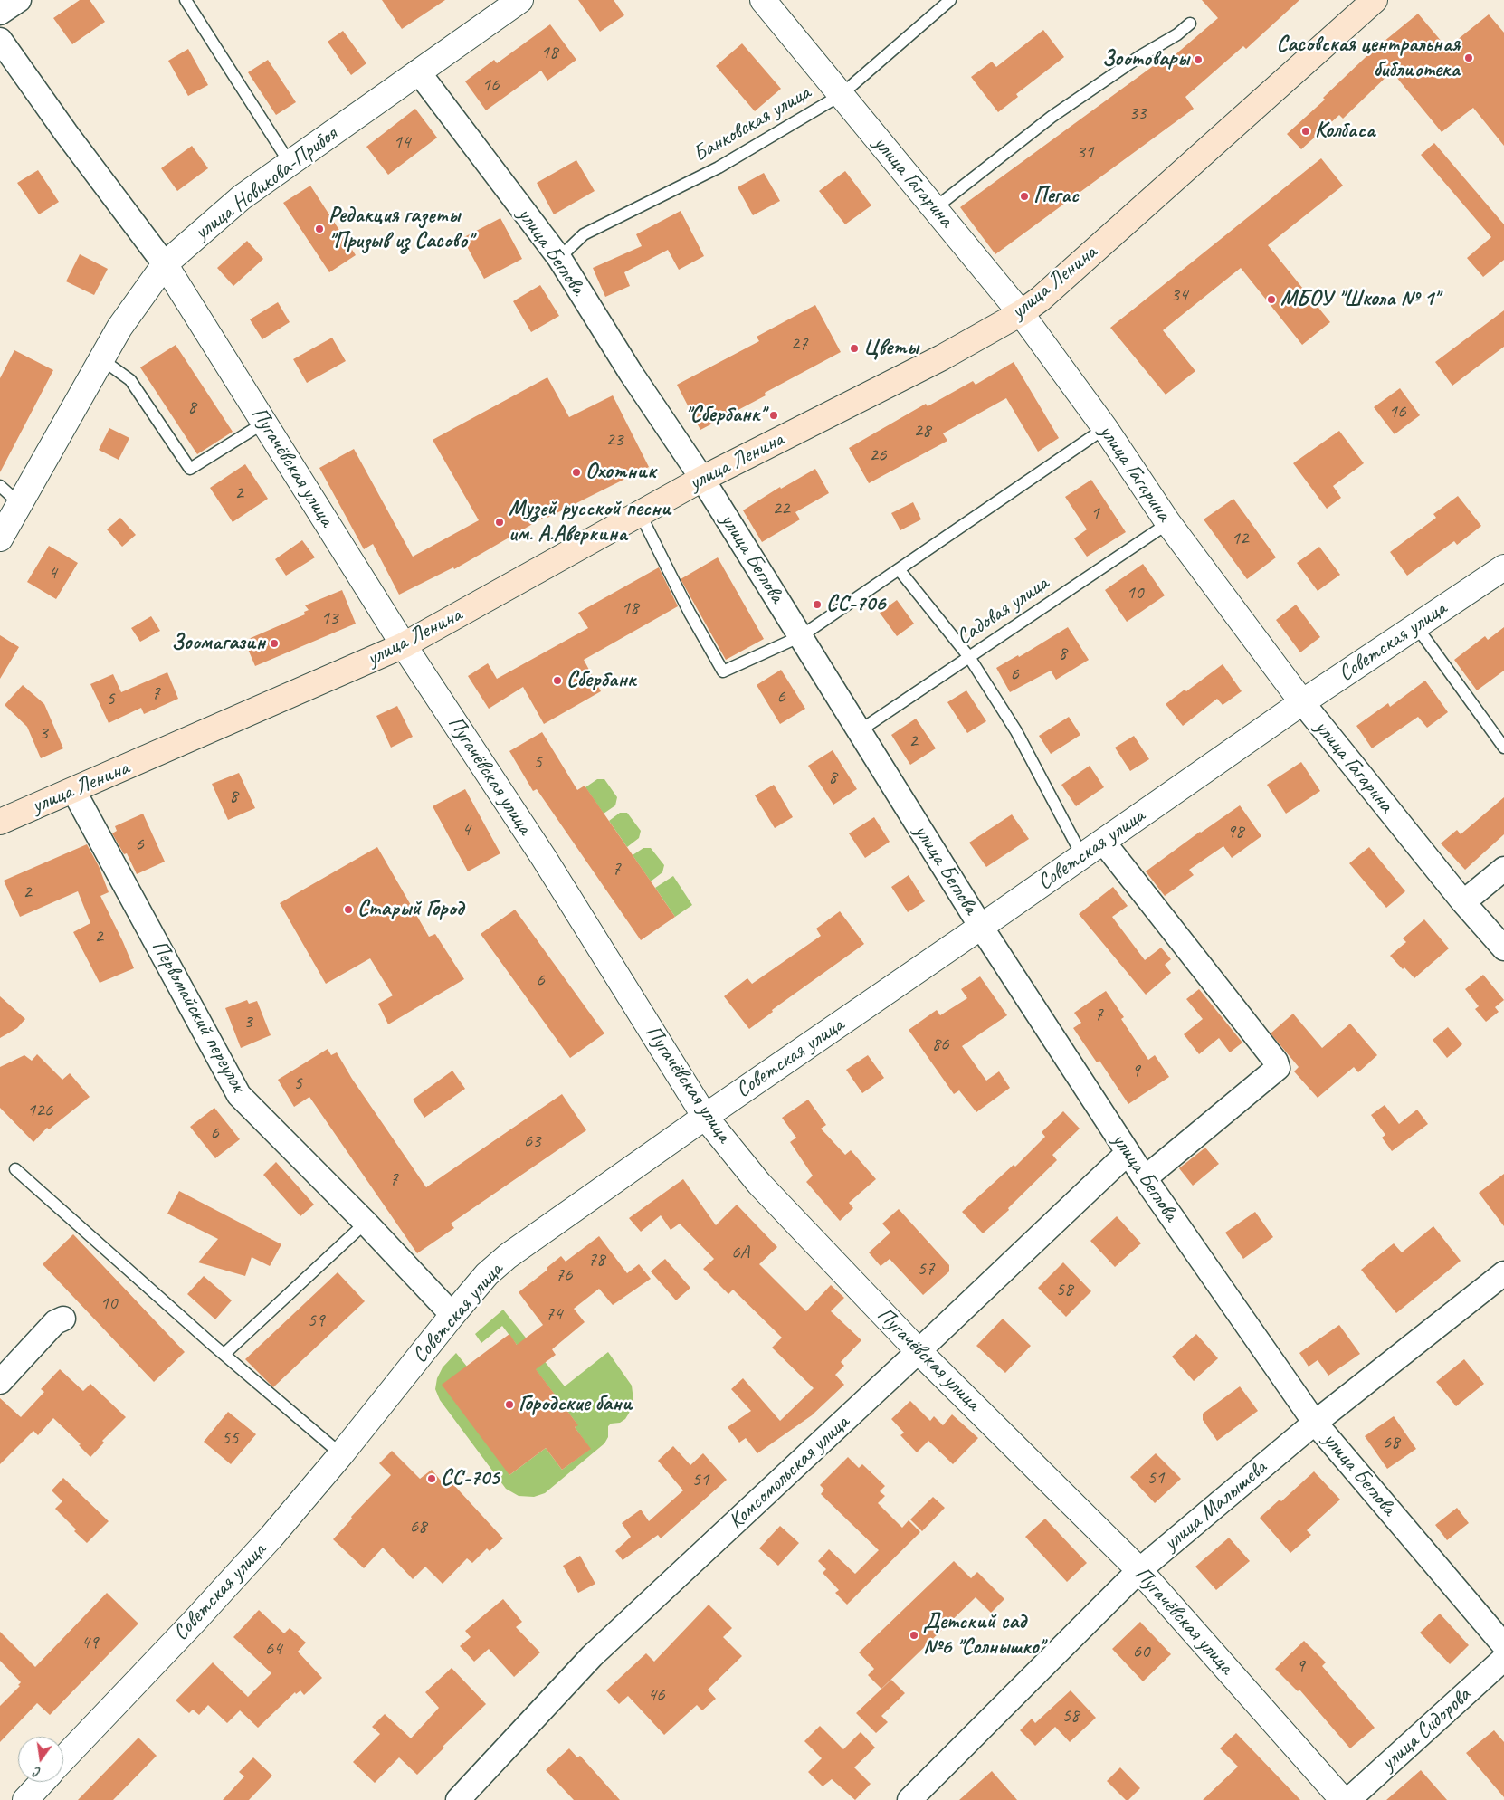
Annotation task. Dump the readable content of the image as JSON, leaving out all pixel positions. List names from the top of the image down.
{
  "streets": {
    "main road": ["улица Ленина"],
    "street": [
      "улица Гагарина",
      "улица Новикова-Прибоя",
      "улица Беглова",
      "Пугачёвская улица",
      "Советская улица",
      "Первомайский переулок",
      "Комсомольская улица",
      "улица Малышева",
      "улица Сидорова"
    ],
    "lane": ["Банковская улица", "Садовая улица"]
  },
  "crossings": [
    ["Банковская улица", "улица Гагарина"],
    ["Банковская улица", "улица Беглова"],
    ["улица Гагарина", "улица Ленина"],
    ["улица Гагарина", "Садовая улица"],
    ["улица Гагарина", "Советская улица"],
    ["улица Новикова-Прибоя", "улица Беглова"],
    ["улица Новикова-Прибоя", "Пугачёвская улица"],
    ["улица Беглова", "улица Ленина"],
    ["улица Беглова", "Садовая улица"],
    ["улица Беглова", "Советская улица"],
    ["улица Беглова", "Комсомольская улица"],
    ["улица Беглова", "улица Малышева"],
    ["улица Ленина", "Пугачёвская улица"],
    ["улица Ленина", "Первомайский переулок"],
    ["Пугачёвская улица", "Советская улица"],
    ["Пугачёвская улица", "Комсомольская улица"],
    ["Пугачёвская улица", "улица Малышева"],
    ["Советская улица", "Первомайский переулок"]
  ],
  "places": [
    "Сасовская центральная библиотека",
    "Зоотовары",
    "Колбаса",
    "Пегас",
    "Редакция газеты \"Призыв из Сасово\"",
    "МБОУ \"Школа № 1\"",
    "Цветы",
    "\"Сбербанк\"",
    "Охотник",
    "Музей русской песни им. А.Аверкина",
    "СС-706",
    "Зоомагазин",
    "Сбербанк",
    "Старый Город",
    "Городские бани",
    "СС-705",
    "Детский сад №6 \"Солнышко\""
  ],
  "house_numbers": [
    "18",
    "16",
    "33",
    "14",
    "31",
    "34",
    "27",
    "8",
    "16",
    "28",
    "23",
    "26",
    "2",
    "22",
    "1",
    "12",
    "4",
    "10",
    "18",
    "13",
    "8",
    "6",
    "7",
    "6",
    "5",
    "3",
    "2",
    "5",
    "8",
    "8",
    "4",
    "98",
    "6",
    "7",
    "2",
    "2",
    "6",
    "7",
    "3",
    "86",
    "9",
    "5",
    "126",
    "6",
    "63",
    "7",
    "6А",
    "78",
    "57",
    "76",
    "58",
    "10",
    "74",
    "59",
    "55",
    "68",
    "51",
    "51",
    "68",
    "49",
    "64",
    "60",
    "9",
    "46",
    "58"
  ],
  "north": "bottom"
}
